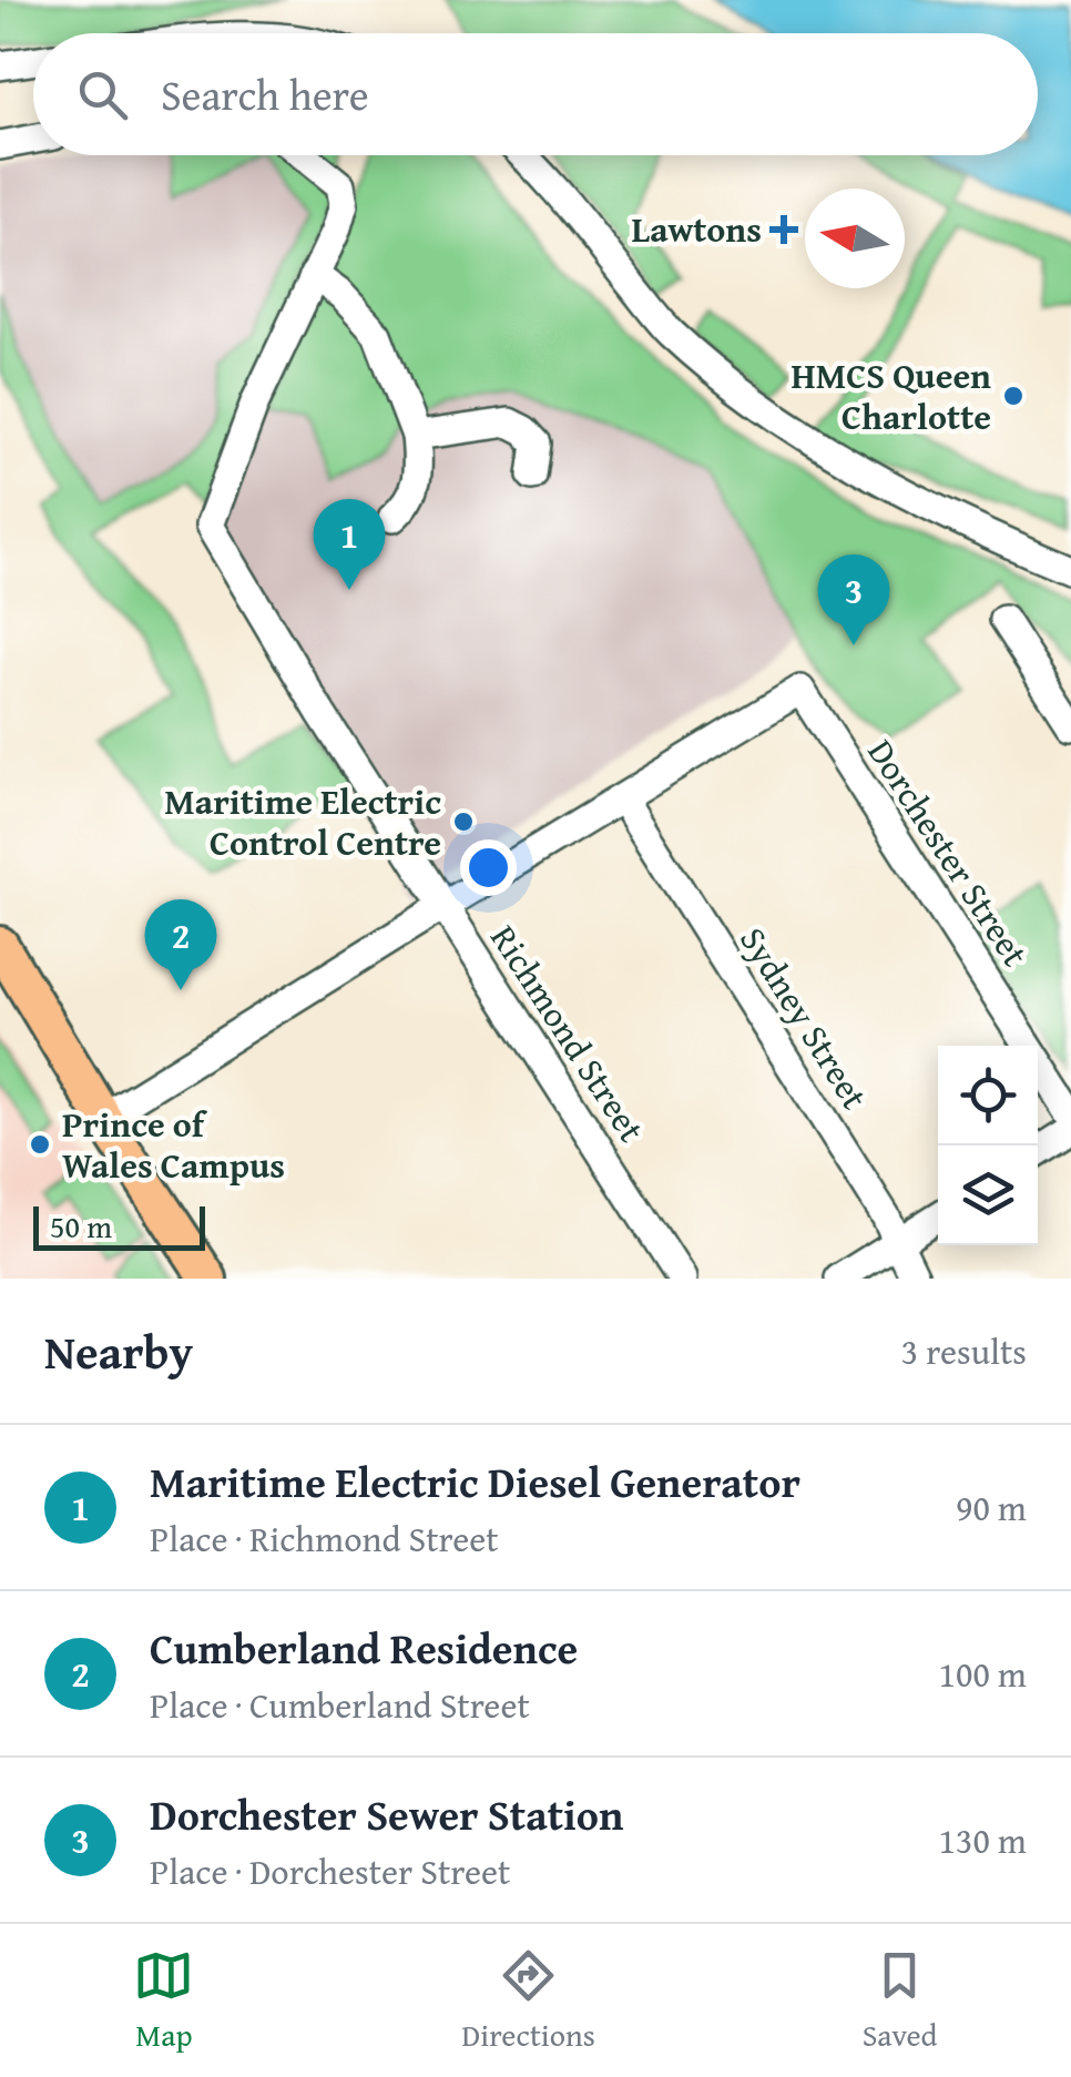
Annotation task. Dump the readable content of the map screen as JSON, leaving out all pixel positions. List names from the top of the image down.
{
  "streets": {
    "street": ["Dorchester Street", "Sydney Street", "Richmond Street"]
  },
  "crossings": [
    ["Dorchester Street", "Sydney Street"]
  ],
  "places": {
    "health": ["Lawtons"],
    "other": ["HMCS Queen Charlotte", "Maritime Electric Control Centre", "Prince of Wales Campus"]
  },
  "scale_bar": "50 m",
  "north": "left",
  "page": {
    "search": "Search here",
    "pins": ["1", "3", "2"],
    "scale": "50 m",
    "heading": ["Nearby", "3 results"],
    "list": [
      {
        "mark": "1",
        "name": "Maritime Electric Diesel Generator",
        "note": "Place · Richmond Street",
        "value": "90 m"
      },
      {
        "mark": "2",
        "name": "Cumberland Residence",
        "note": "Place · Cumberland Street",
        "value": "100 m"
      },
      {
        "mark": "3",
        "name": "Dorchester Sewer Station",
        "note": "Place · Dorchester Street",
        "value": "130 m"
      }
    ],
    "nav": ["Map", "Directions", "Saved"]
  }
}
